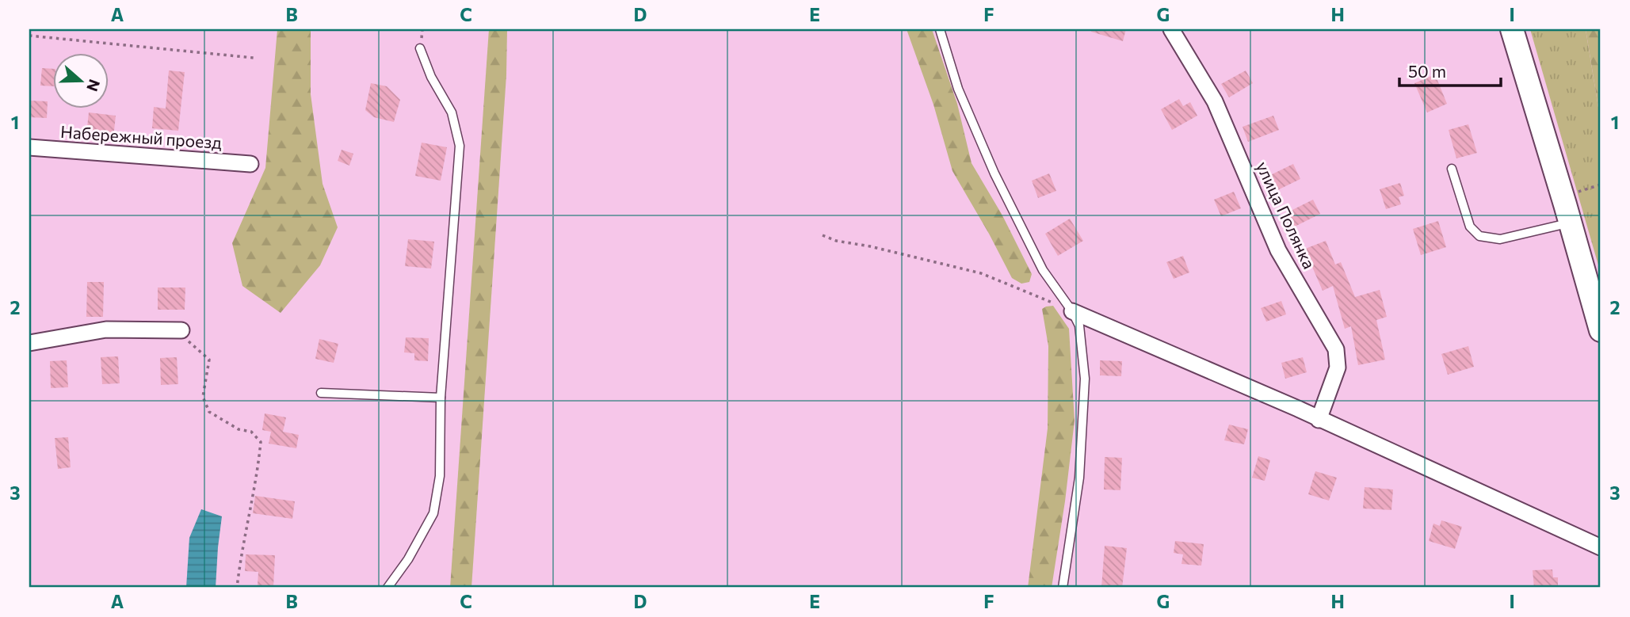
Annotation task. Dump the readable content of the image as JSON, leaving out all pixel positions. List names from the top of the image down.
{
  "streets": {
    "street": ["Набережный проезд", "улица Полянка"]
  },
  "scale_bar": "50 m",
  "north": "right",
  "grid": {
    "columns": [
      "A",
      "B",
      "C",
      "D",
      "E",
      "F",
      "G",
      "H",
      "I"
    ],
    "rows": ["1", "2", "3"]
  }
}
